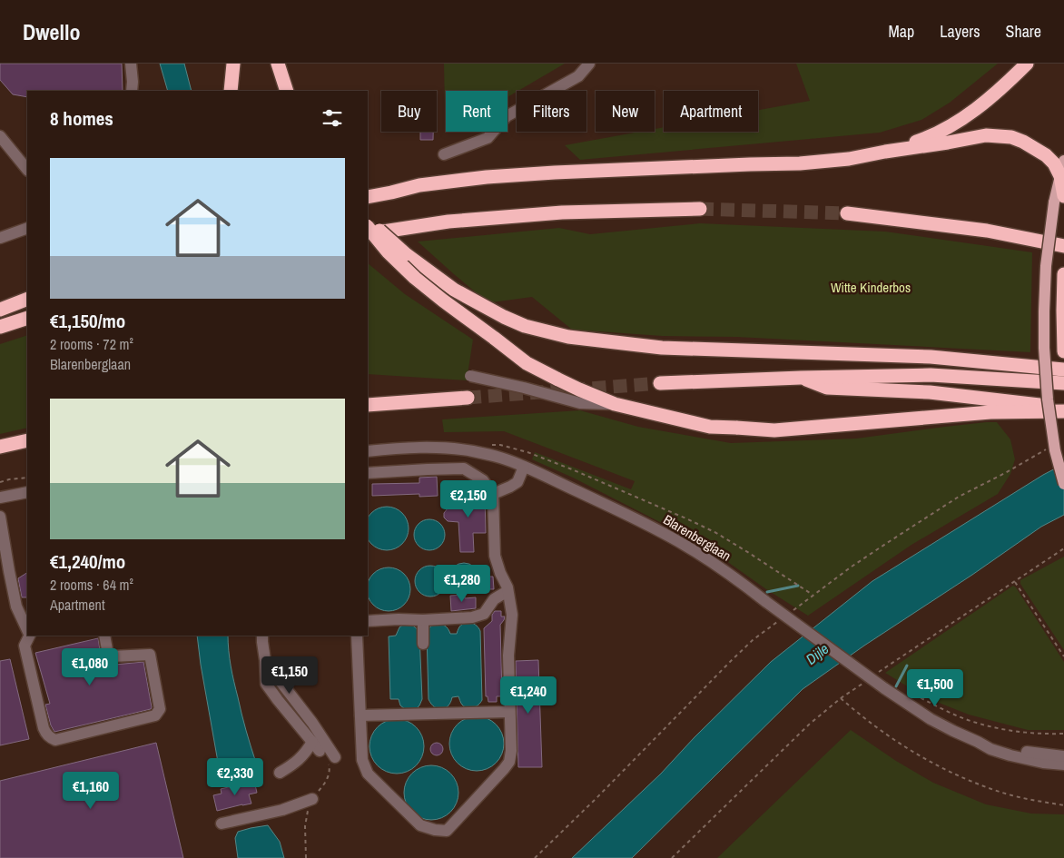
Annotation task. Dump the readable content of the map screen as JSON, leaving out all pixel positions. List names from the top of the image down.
{
  "streets": {
    "street": ["Blarenberglaan"]
  },
  "water": ["Dijle"],
  "parks": ["Witte Kinderbos"],
  "page": {
    "header": "Dwello",
    "nav": ["Map", "Layers", "Share"],
    "chip": [
      "Buy",
      "Rent",
      "Filters",
      "New",
      "Apartment"
    ],
    "heading": "8 homes",
    "list": [
      {
        "name": "€1,150/mo",
        "note": "2 rooms · 72 m² · Blarenberglaan"
      },
      {
        "name": "€1,240/mo",
        "note": "2 rooms · 64 m² · Apartment"
      }
    ],
    "price": [
      "€2,150",
      "€1,280",
      "€1,080",
      "€1,150",
      "€1,500",
      "€1,240",
      "€2,330",
      "€1,160"
    ]
  }
}
